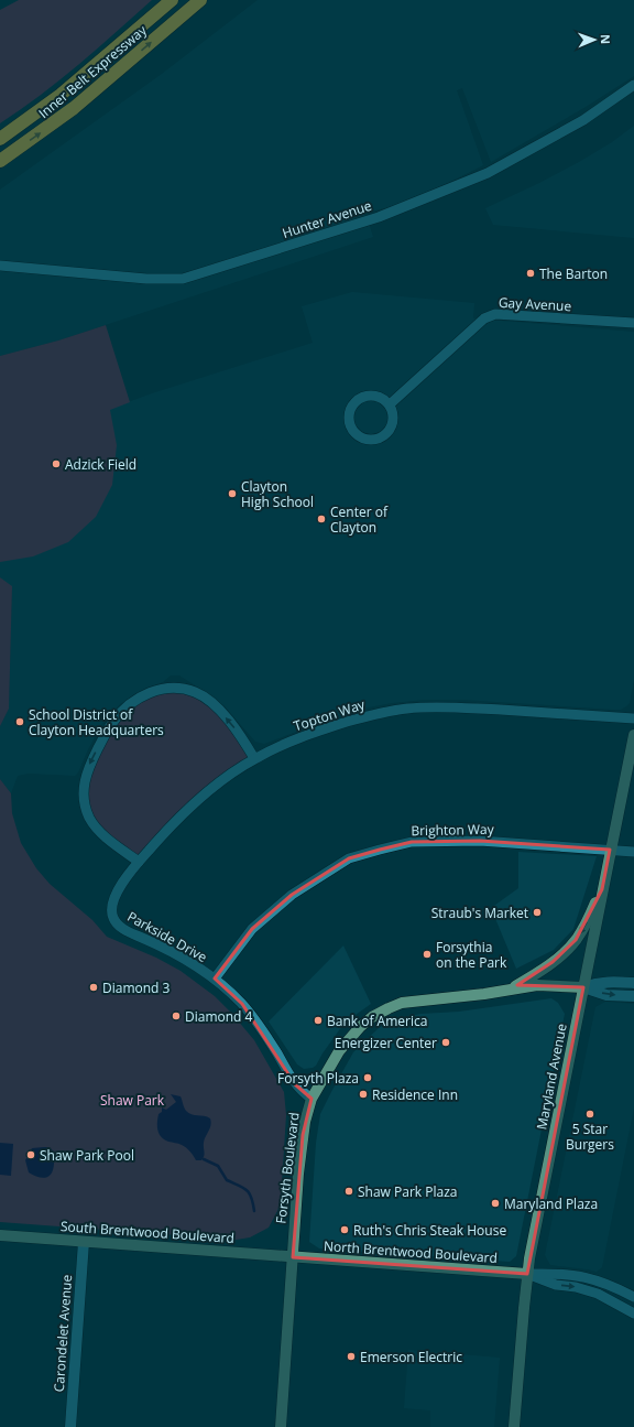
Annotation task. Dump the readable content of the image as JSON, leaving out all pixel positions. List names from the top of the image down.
{
  "streets": {
    "highway": ["Inner Belt Expressway"],
    "main road": [
      "Maryland Avenue",
      "Forsyth Boulevard",
      "South Brentwood Boulevard",
      "North Brentwood Boulevard"
    ],
    "street": [
      "Hunter Avenue",
      "Gay Avenue",
      "Topton Way",
      "Brighton Way",
      "Parkside Drive",
      "Carondelet Avenue"
    ]
  },
  "crossings": [
    ["Topton Way", "Parkside Drive"],
    ["Brighton Way", "Parkside Drive"],
    ["Brighton Way", "Maryland Avenue"],
    ["Parkside Drive", "Forsyth Boulevard"],
    ["Maryland Avenue", "Forsyth Boulevard"],
    ["Maryland Avenue", "North Brentwood Boulevard"],
    ["Forsyth Boulevard", "South Brentwood Boulevard"],
    ["Forsyth Boulevard", "North Brentwood Boulevard"],
    ["South Brentwood Boulevard", "North Brentwood Boulevard"],
    ["South Brentwood Boulevard", "Carondelet Avenue"]
  ],
  "parks": ["Shaw Park"],
  "places": [
    "The Barton",
    "Adzick Field",
    "Clayton High School",
    "Center of Clayton",
    "School District of Clayton Headquarters",
    "Straub's Market",
    "Forsythia on the Park",
    "Diamond 3",
    "Diamond 4",
    "Bank of America",
    "Energizer Center",
    "Forsyth Plaza",
    "Residence Inn",
    "5 Star Burgers",
    "Shaw Park Pool",
    "Shaw Park Plaza",
    "Maryland Plaza",
    "Ruth's Chris Steak House",
    "Emerson Electric"
  ],
  "north": "right"
}
